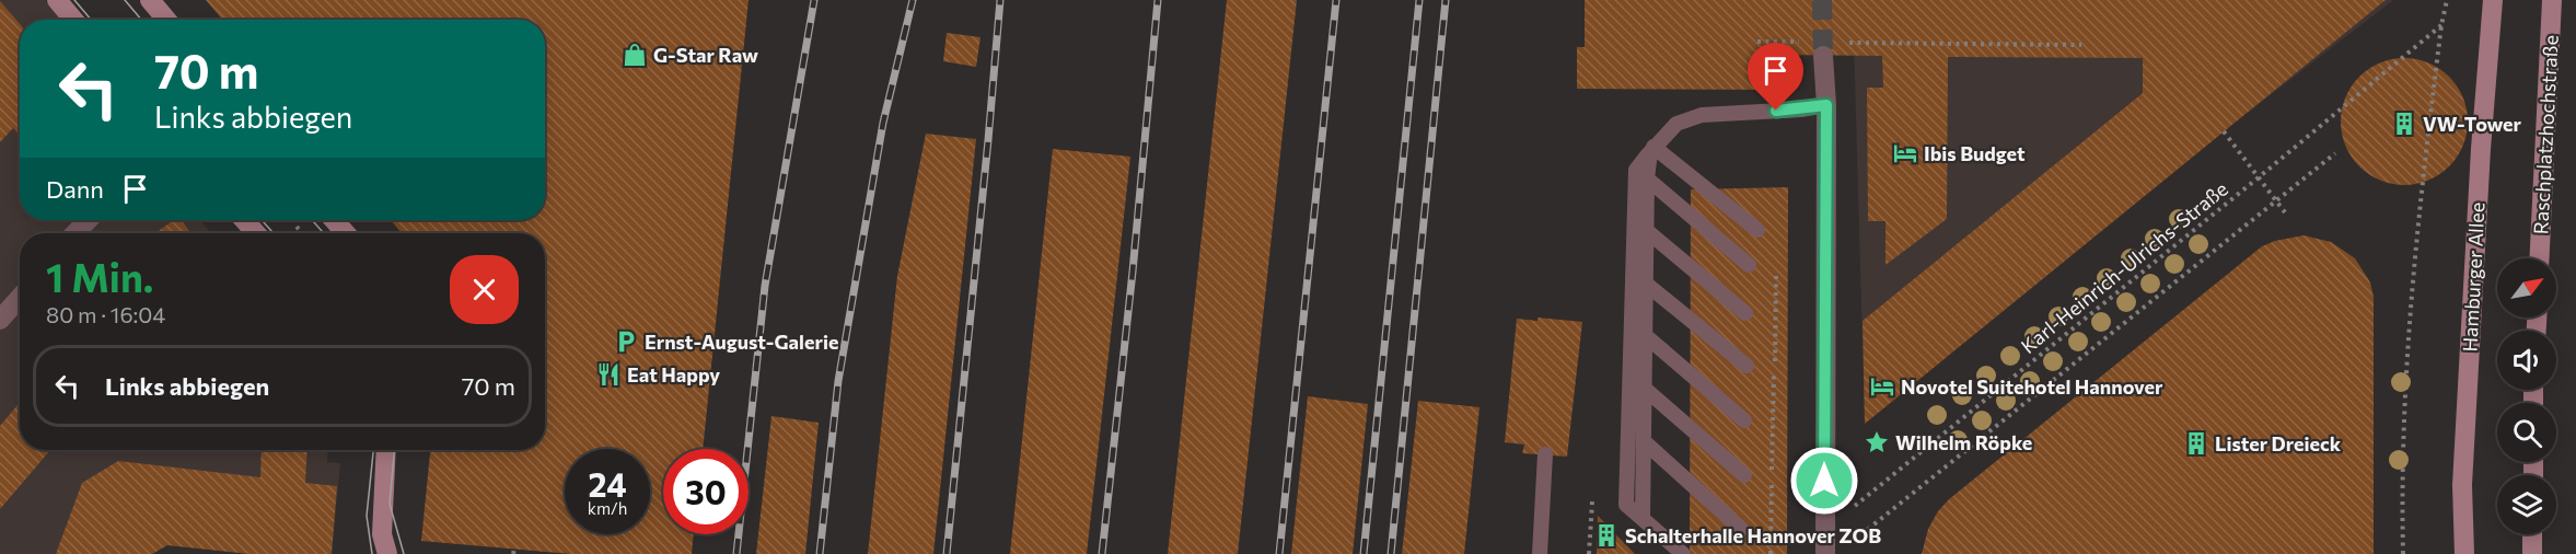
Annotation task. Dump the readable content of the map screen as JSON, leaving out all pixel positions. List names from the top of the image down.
{
  "streets": {
    "main road": ["Raschplatzhochstraße", "Hamburger Allee"],
    "path": ["Karl-Heinrich-Ulrichs-Straße"]
  },
  "places": {
    "shop": ["G-Star Raw"],
    "building": ["VW-Tower", "Lister Dreieck", "Schalterhalle Hannover ZOB"],
    "hotel": ["Ibis Budget", "Novotel Suitehotel Hannover"],
    "parking": ["Ernst-August-Galerie"],
    "restaurant": ["Eat Happy"],
    "place": ["Wilhelm Röpke"]
  },
  "north": "top right",
  "page": {
    "turn": ["70 m", "Links abbiegen"],
    "then": "Dann",
    "heading": ["1 Min.", "80 m · 16:04"],
    "list": [
      {
        "name": "Links abbiegen",
        "value": "70 m"
      }
    ],
    "speed": "24 km/h",
    "limit": "30"
  }
}
